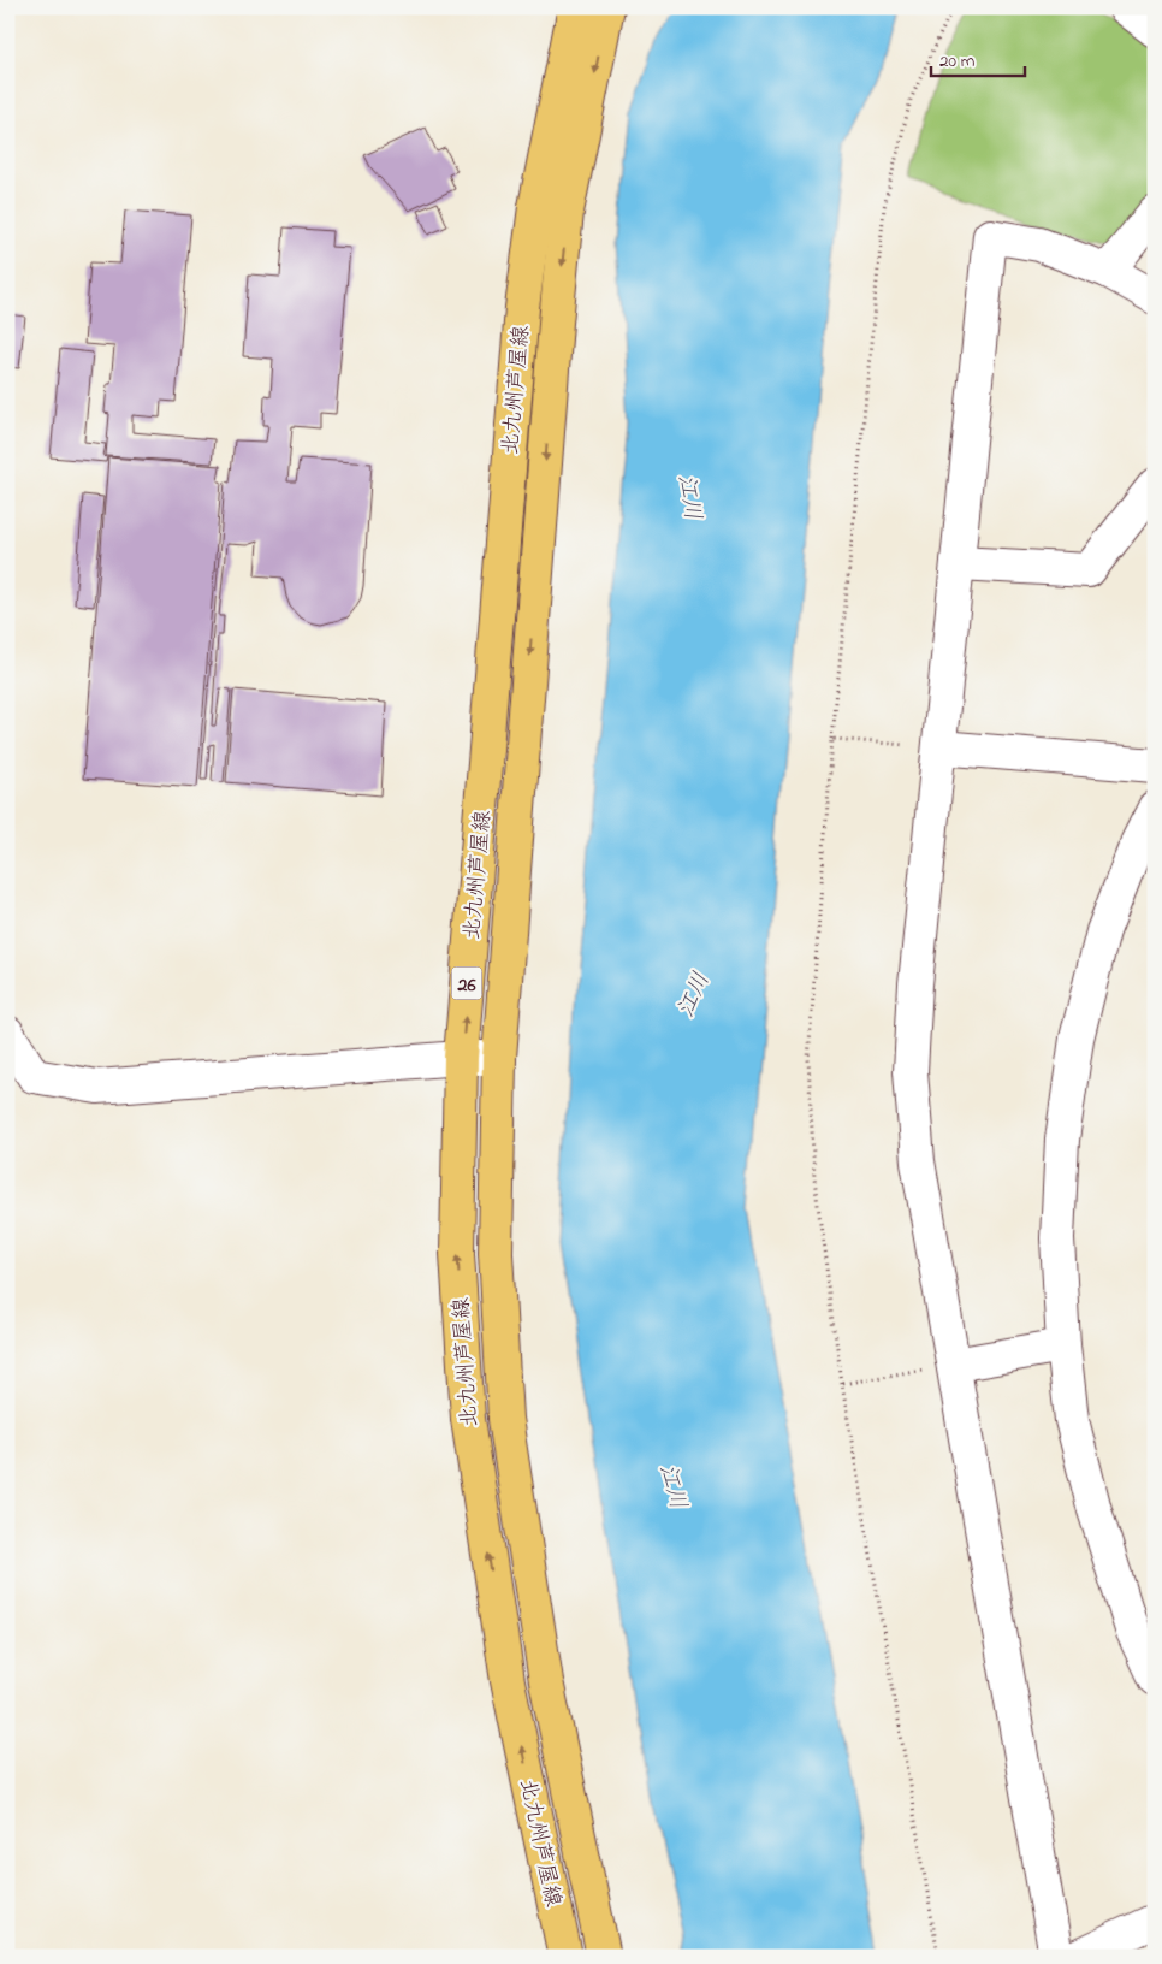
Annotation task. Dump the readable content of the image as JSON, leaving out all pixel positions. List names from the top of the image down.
{
  "streets": {
    "main road": ["北九州芦屋線", "26"]
  },
  "water": ["江川"],
  "scale_bar": "20 m"
}
